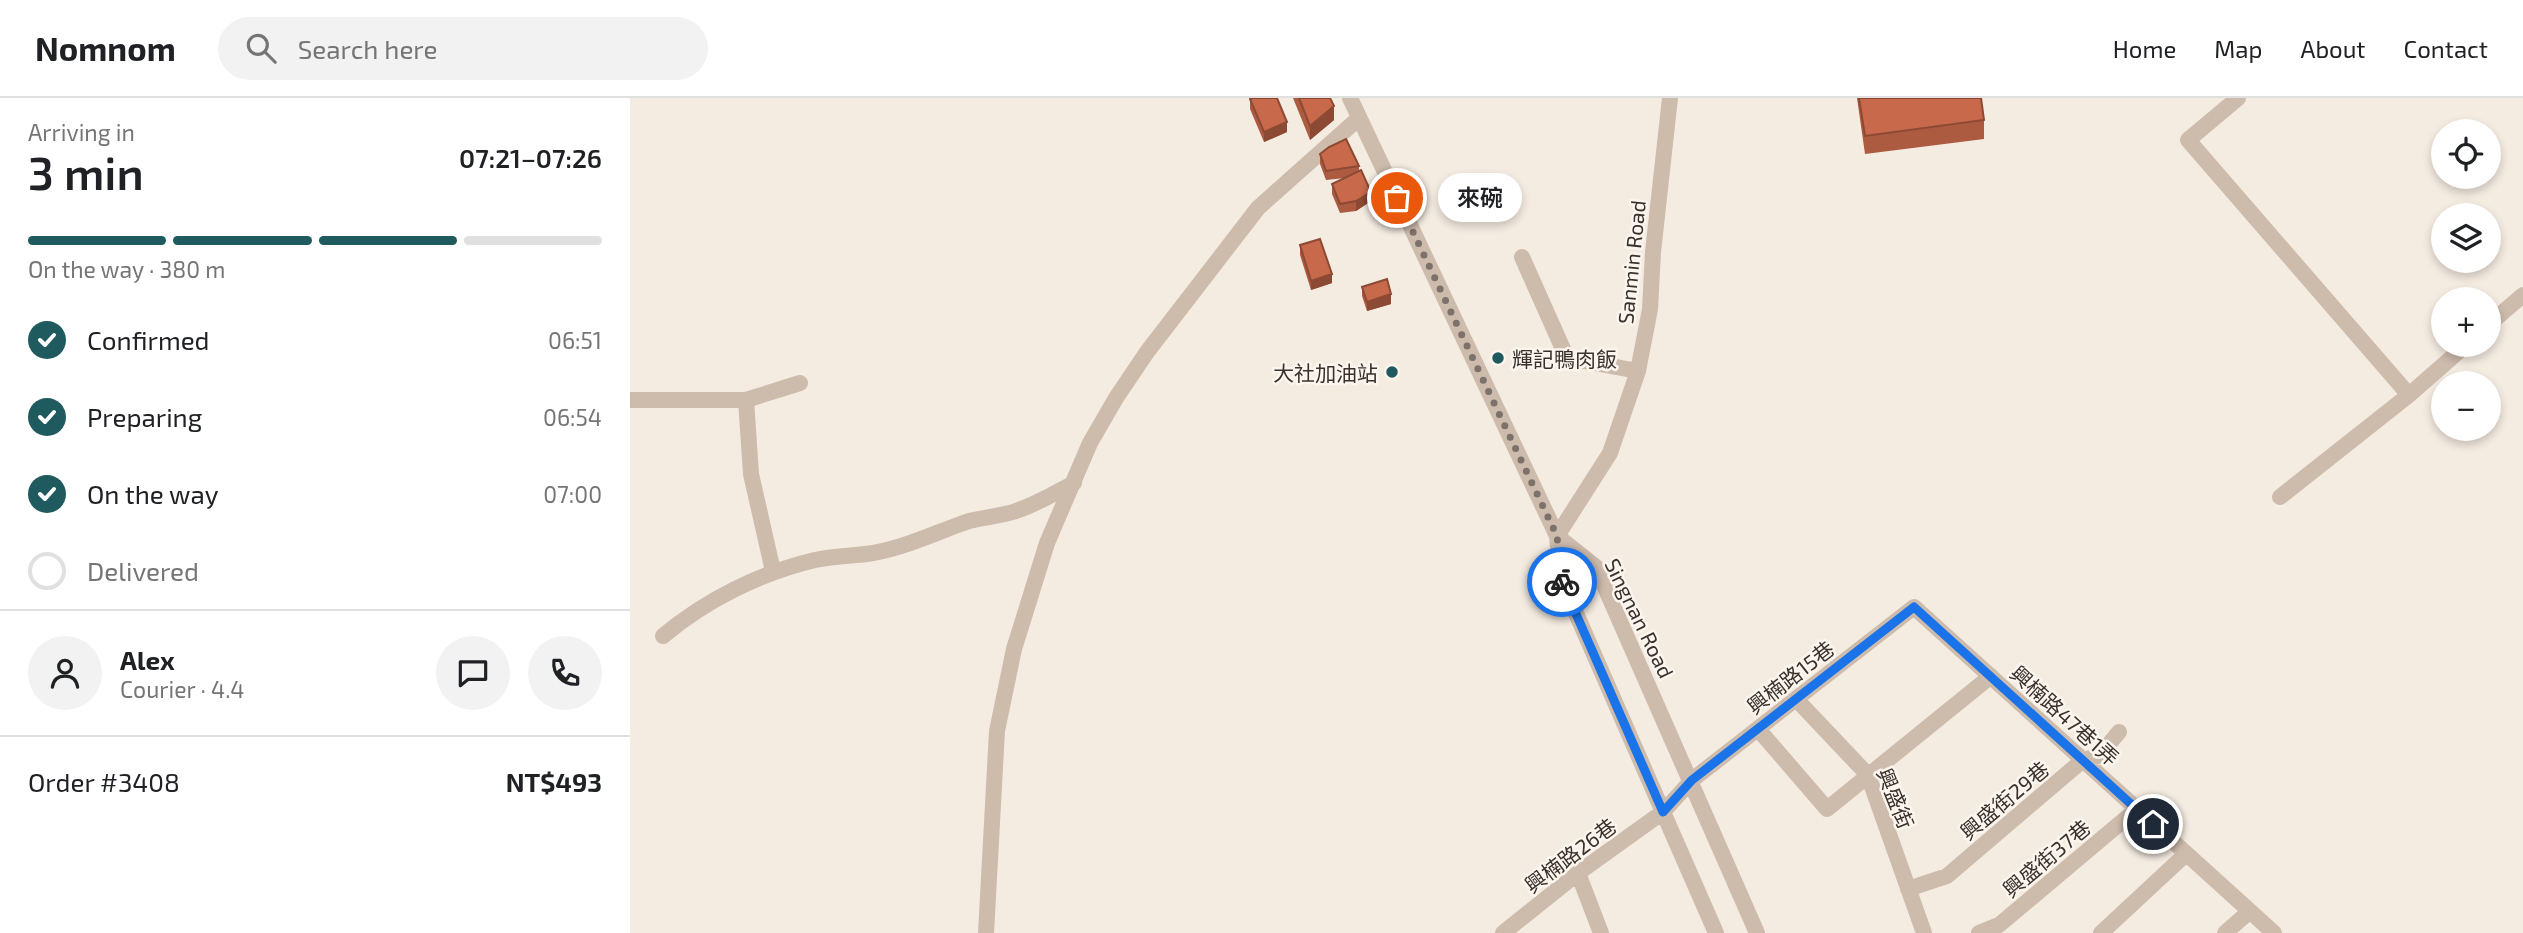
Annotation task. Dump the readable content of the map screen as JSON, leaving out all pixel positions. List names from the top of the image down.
{
  "streets": {
    "street": [
      "Sanmin Road",
      "Singnan Road",
      "興楠路15巷",
      "興楠路47巷1弄",
      "興盛街",
      "興盛街29巷",
      "興楠路26巷",
      "興盛街37巷"
    ]
  },
  "crossings": [
    ["Sanmin Road", "Singnan Road"],
    ["Singnan Road", "興楠路15巷"],
    ["興楠路15巷", "興楠路47巷1弄"],
    ["興楠路15巷", "興盛街"],
    ["興楠路15巷", "興楠路26巷"],
    ["興楠路47巷1弄", "興盛街29巷"],
    ["興楠路47巷1弄", "興盛街37巷"],
    ["興盛街", "興盛街29巷"]
  ],
  "places": ["來碗", "輝記鴨肉飯", "大社加油站"],
  "page": {
    "header": "Nomnom",
    "search": "Search here",
    "nav": [
      "Home",
      "Map",
      "About",
      "Contact"
    ],
    "heading": ["3 min", "Arriving in", "07:21–07:26"],
    "panel": [
      "Alex",
      "Courier · 4.4",
      "Order #3408",
      "NT$493"
    ],
    "map_buttons": ["+", "−"],
    "bubble": "來碗",
    "bar": "On the way · 380 m",
    "list": [
      ["Confirmed", "06:51"],
      ["Preparing", "06:54"],
      ["On the way", "07:00"],
      "Delivered"
    ]
  }
}
